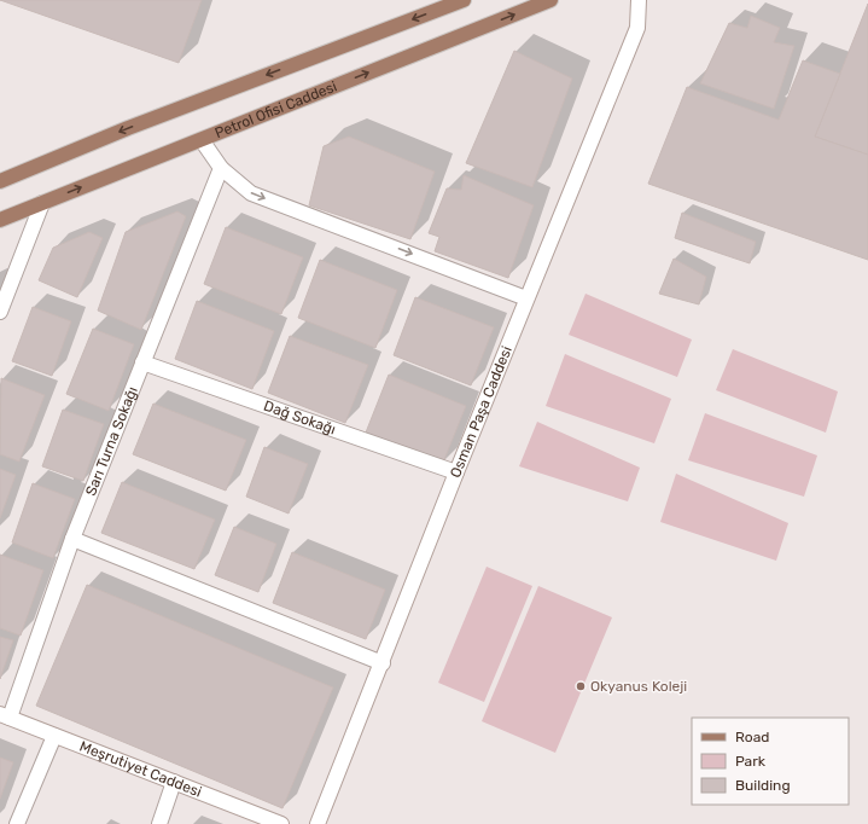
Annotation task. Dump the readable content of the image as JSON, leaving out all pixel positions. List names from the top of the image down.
{
  "streets": {
    "main road": ["Petrol Ofisi Caddesi"],
    "street": [
      "Osman Paşa Caddesi",
      "Dağ Sokağı",
      "Sarı Turna Sokağı",
      "Meşrutiyet Caddesi"
    ]
  },
  "crossings": [
    ["Osman Paşa Caddesi", "Dağ Sokağı"],
    ["Dağ Sokağı", "Sarı Turna Sokağı"],
    ["Sarı Turna Sokağı", "Meşrutiyet Caddesi"]
  ],
  "places": ["Okyanus Koleji"],
  "legend": ["Road", "Park", "Building"]
}
